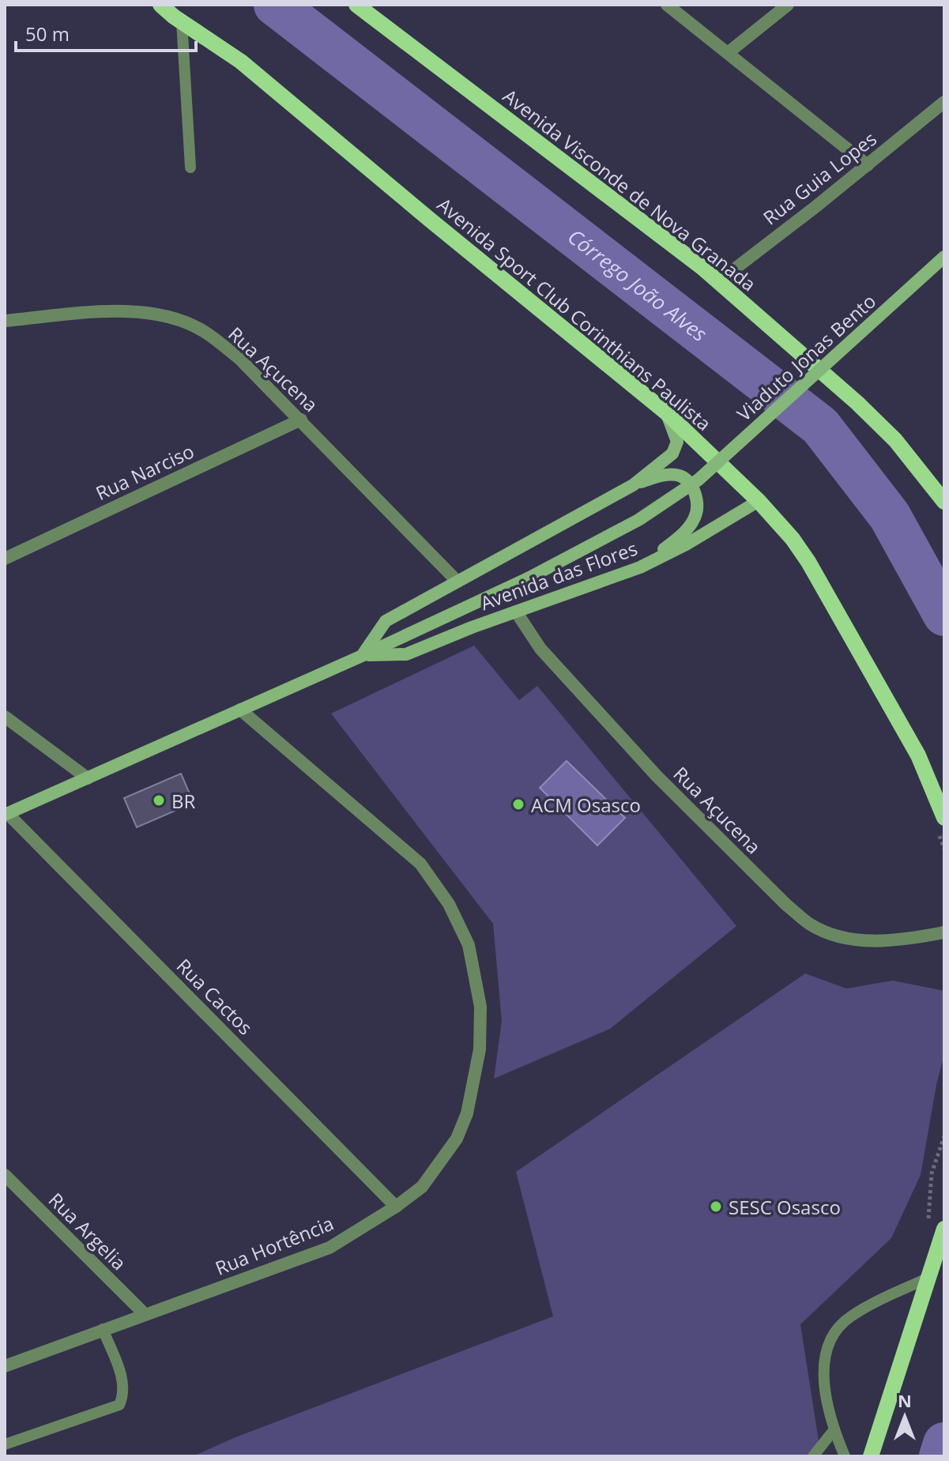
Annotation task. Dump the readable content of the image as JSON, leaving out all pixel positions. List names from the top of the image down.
{
  "streets": {
    "main road": [
      "Avenida Visconde de Nova Granada",
      "Avenida Sport Club Corinthians Paulista",
      "Viaduto Jonas Bento",
      "Avenida das Flores"
    ],
    "street": [
      "Rua Guia Lopes",
      "Rua Açucena",
      "Rua Narciso",
      "Rua Cactos",
      "Rua Argelia",
      "Rua Hortência"
    ]
  },
  "crossings": [
    ["Rua Guia Lopes", "Avenida Visconde de Nova Granada"],
    ["Avenida Sport Club Corinthians Paulista", "Avenida das Flores"],
    ["Viaduto Jonas Bento", "Avenida das Flores"],
    ["Rua Açucena", "Rua Narciso"],
    ["Rua Açucena", "Avenida das Flores"],
    ["Avenida das Flores", "Rua Cactos"],
    ["Avenida das Flores", "Rua Hortência"],
    ["Rua Cactos", "Rua Hortência"],
    ["Rua Argelia", "Rua Hortência"]
  ],
  "water": ["Córrego João Alves"],
  "places": ["BR", "ACM Osasco", "SESC Osasco"],
  "scale_bar": "50 m",
  "north": "top"
}
